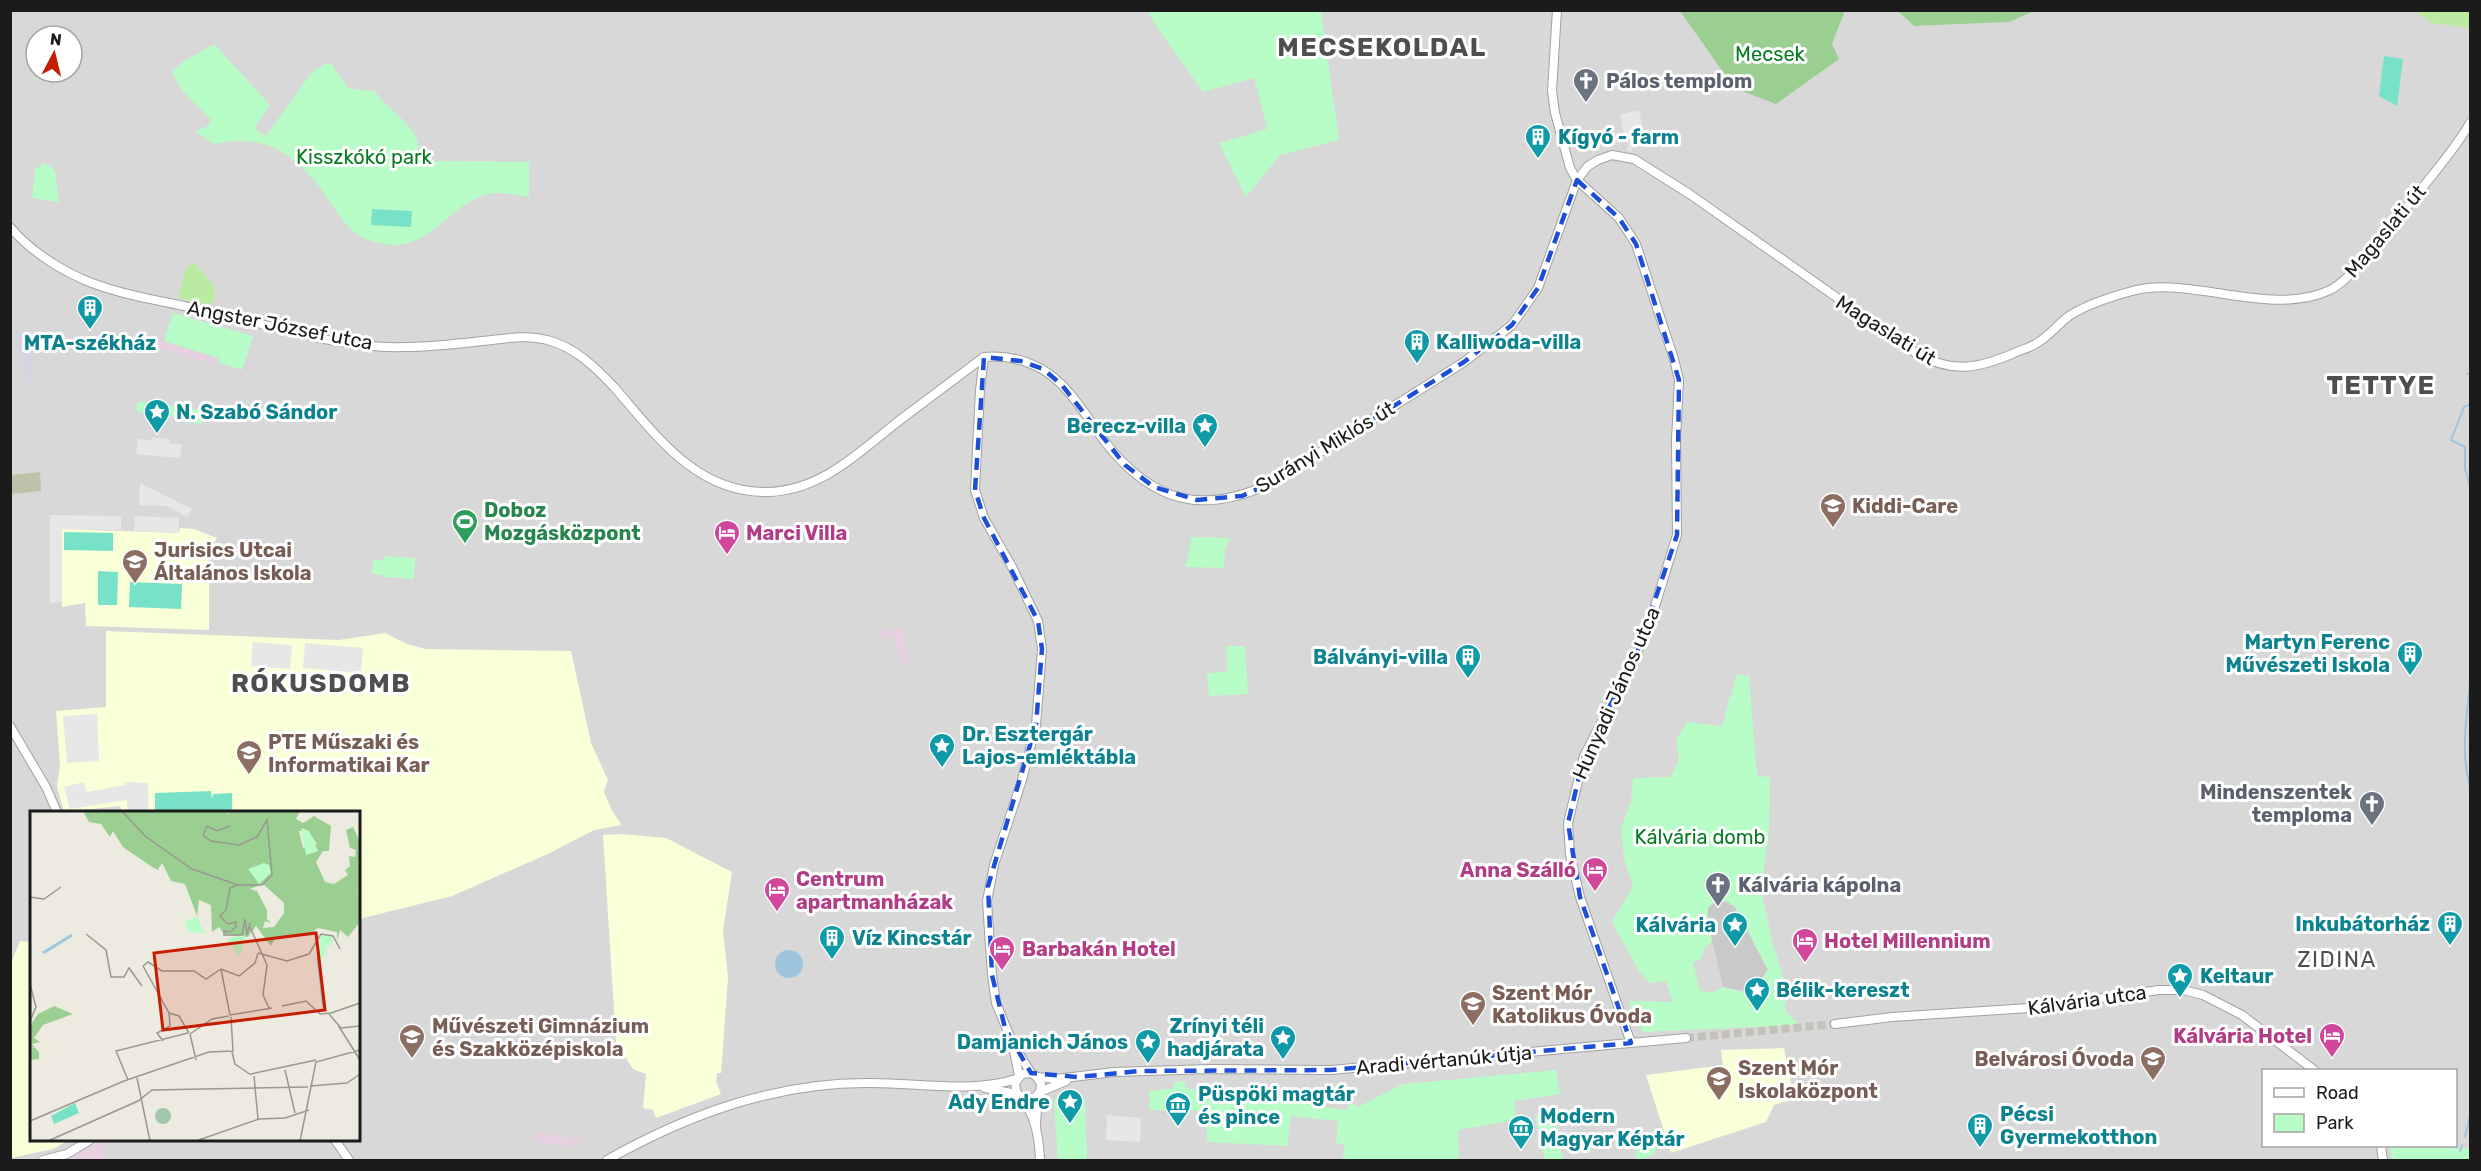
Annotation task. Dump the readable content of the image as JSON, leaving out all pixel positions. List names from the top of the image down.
{
  "streets": {
    "street": [
      "Magaslati út",
      "Angster József utca",
      "Surányi Miklós út",
      "Hunyadi János utca",
      "Kálvária utca",
      "Aradi vértanúk útja"
    ]
  },
  "crossings": [
    ["Magaslati út", "Surányi Miklós út"],
    ["Magaslati út", "Hunyadi János utca"],
    ["Angster József utca", "Surányi Miklós út"],
    ["Surányi Miklós út", "Hunyadi János utca"],
    ["Hunyadi János utca", "Aradi vértanúk útja"]
  ],
  "districts": [
    "MECSEKOLDAL",
    "TETTYE",
    "RÓKUSDOMB",
    "ZIDINA"
  ],
  "parks": ["Mecsek", "Kisszkókó park", "Kálvária domb"],
  "places": {
    "church": ["Pálos templom", "Mindenszentek temploma", "Kálvária kápolna"],
    "building": [
      "Kígyó - farm",
      "MTA-székház",
      "Kalliwoda-villa",
      "Martyn Ferenc Művészeti Iskola",
      "Bálványi-villa",
      "Inkubátorház",
      "Víz Kincstár",
      "Pécsi Gyermekotthon"
    ],
    "place": [
      "N. Szabó Sándor",
      "Berecz-villa",
      "Dr. Esztergár Lajos-emléktábla",
      "Kálvária",
      "Keltaur",
      "Bélik-kereszt",
      "Zrínyi téli hadjárata",
      "Damjanich János",
      "Ady Endre"
    ],
    "school or university": [
      "Kiddi-Care",
      "Jurisics Utcai Általános Iskola",
      "PTE Műszaki és Informatikai Kar",
      "Szent Mór Katolikus Óvoda",
      "Művészeti Gimnázium és Szakközépiskola",
      "Belvárosi Óvoda",
      "Szent Mór Iskolaközpont"
    ],
    "sports": ["Doboz Mozgásközpont"],
    "hotel": [
      "Marci Villa",
      "Anna Szálló",
      "Centrum apartmanházak",
      "Hotel Millennium",
      "Barbakán Hotel",
      "Kálvária Hotel"
    ],
    "museum": ["Püspöki magtár és pince", "Modern Magyar Képtár"]
  },
  "legend": ["Road", "Park"],
  "north": "top"
}
